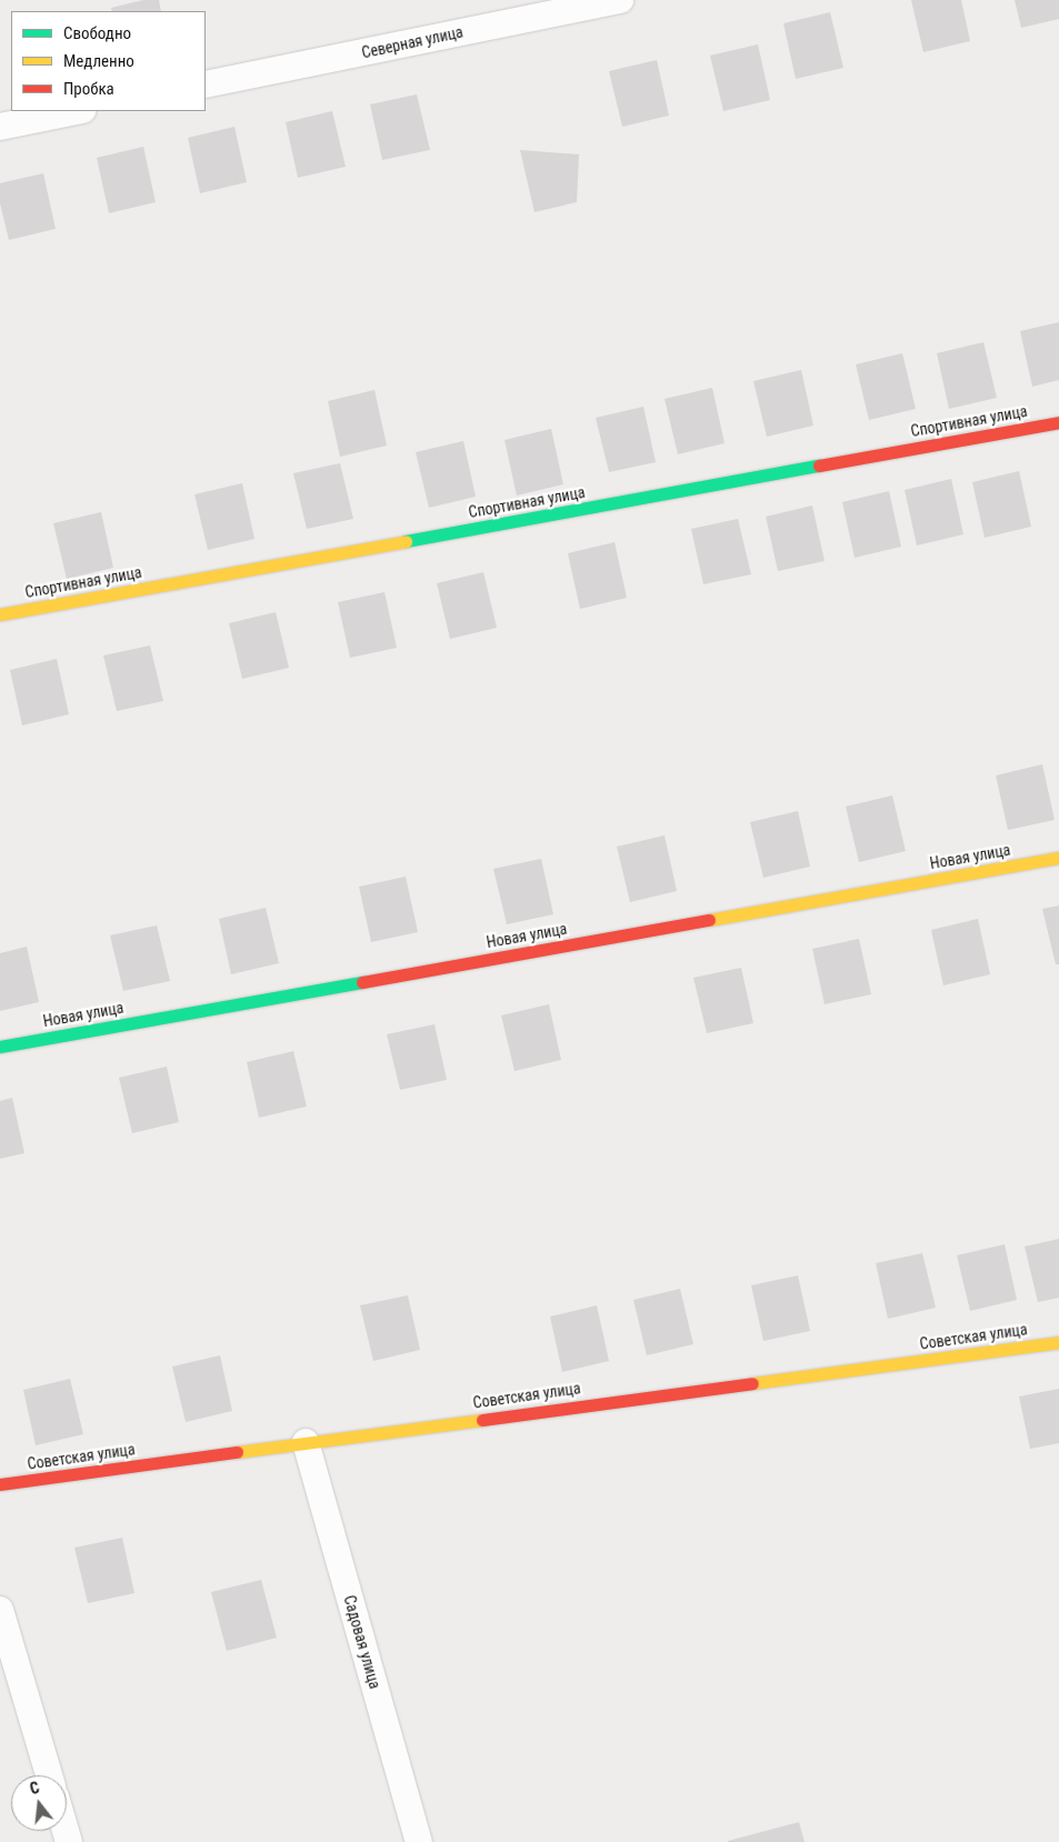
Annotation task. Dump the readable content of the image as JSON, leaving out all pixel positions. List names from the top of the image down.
{
  "streets": {
    "street": [
      "Северная улица",
      "Спортивная улица",
      "Новая улица",
      "Советская улица",
      "Садовая улица"
    ]
  },
  "crossings": [
    ["Советская улица", "Садовая улица"]
  ],
  "legend": ["Свободно", "Медленно", "Пробка"],
  "north": "top"
}
